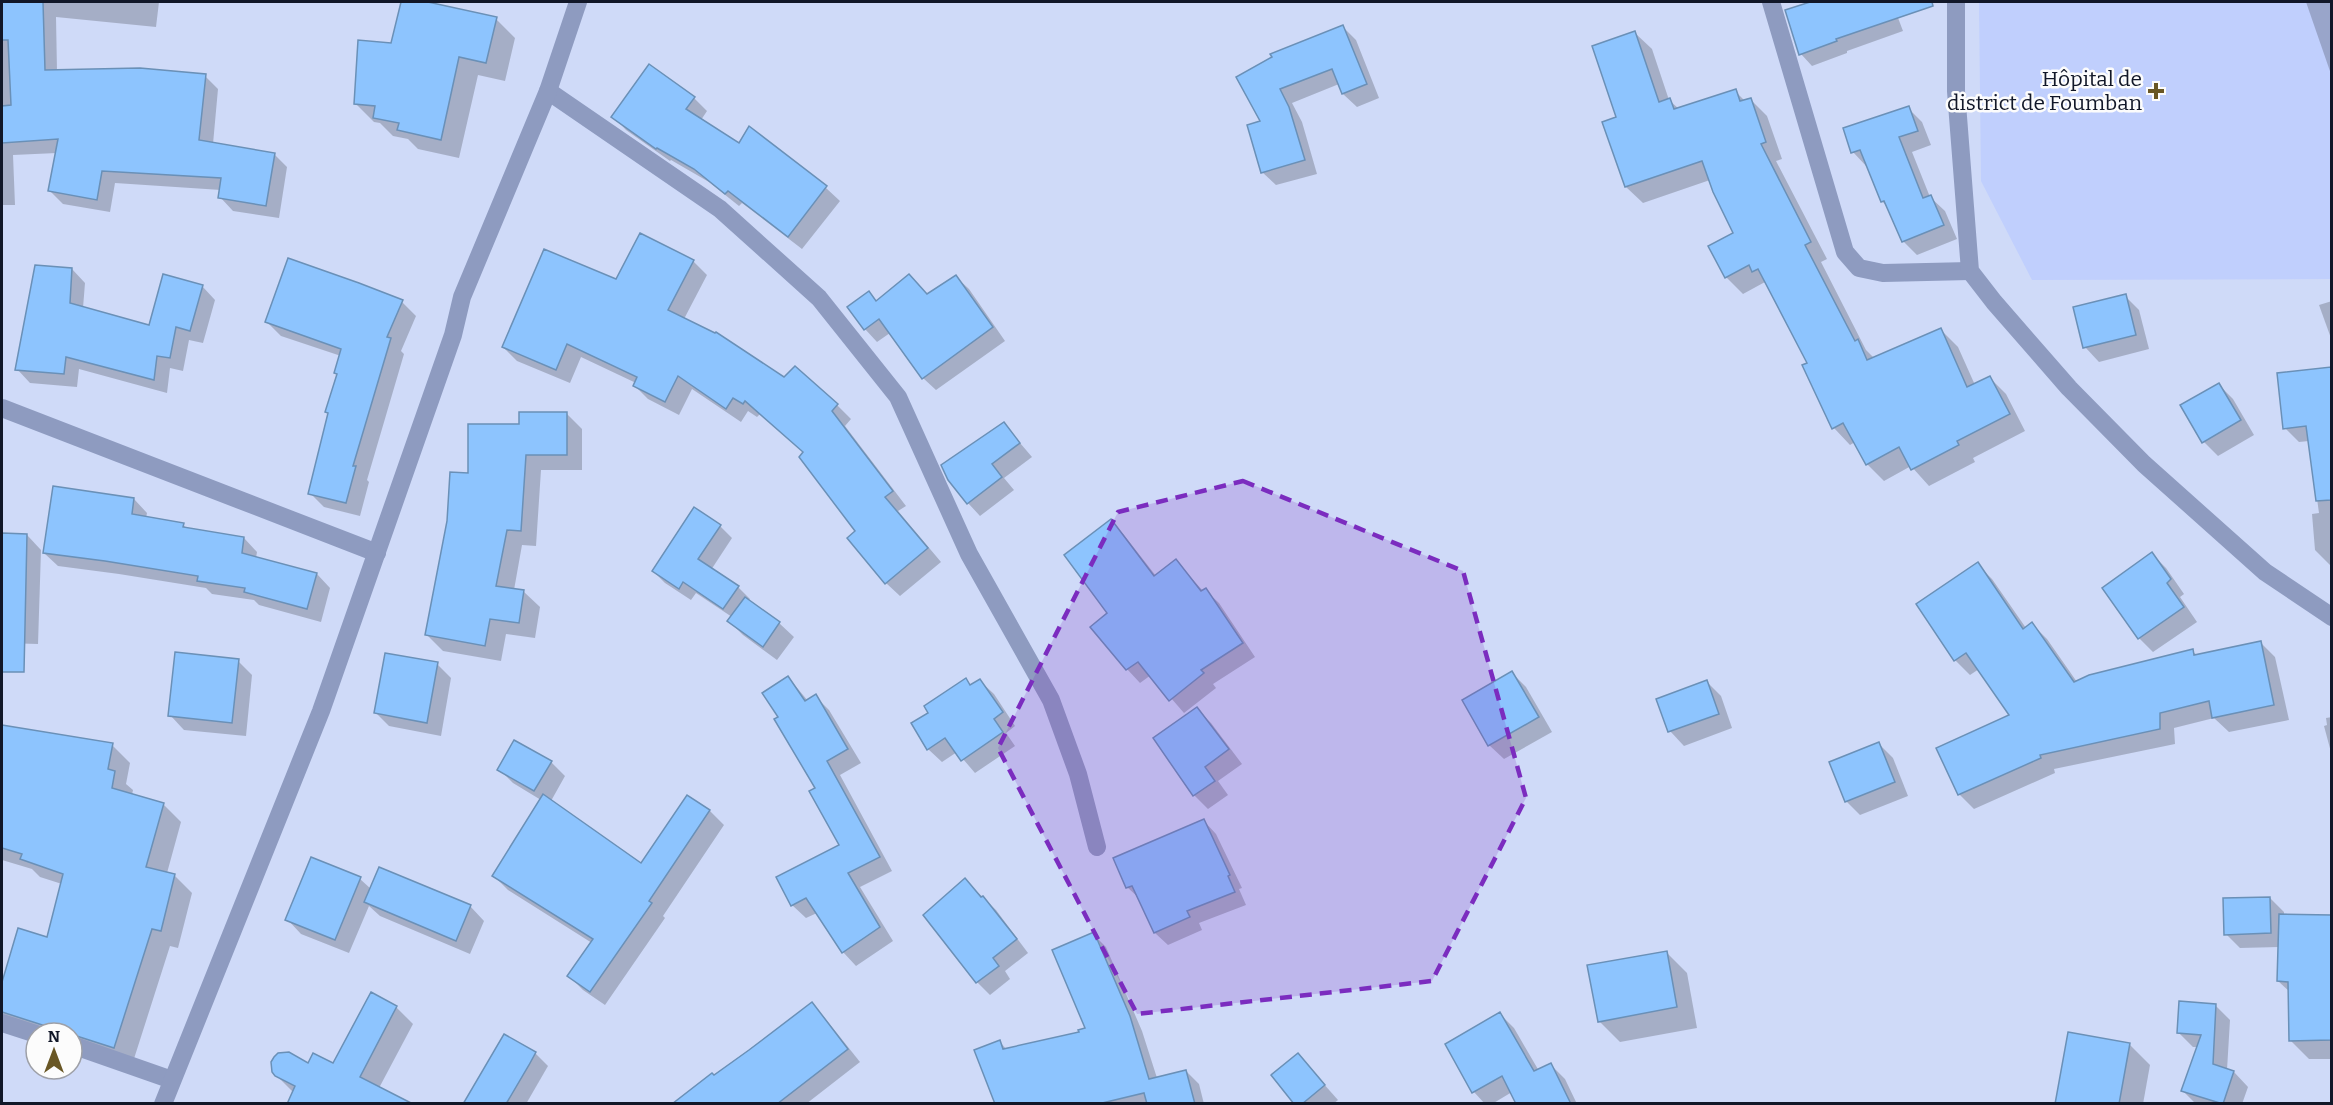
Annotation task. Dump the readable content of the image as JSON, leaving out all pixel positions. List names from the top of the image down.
{
  "places": {
    "health": ["Hôpital de district de Foumban"]
  },
  "north": "top"
}
